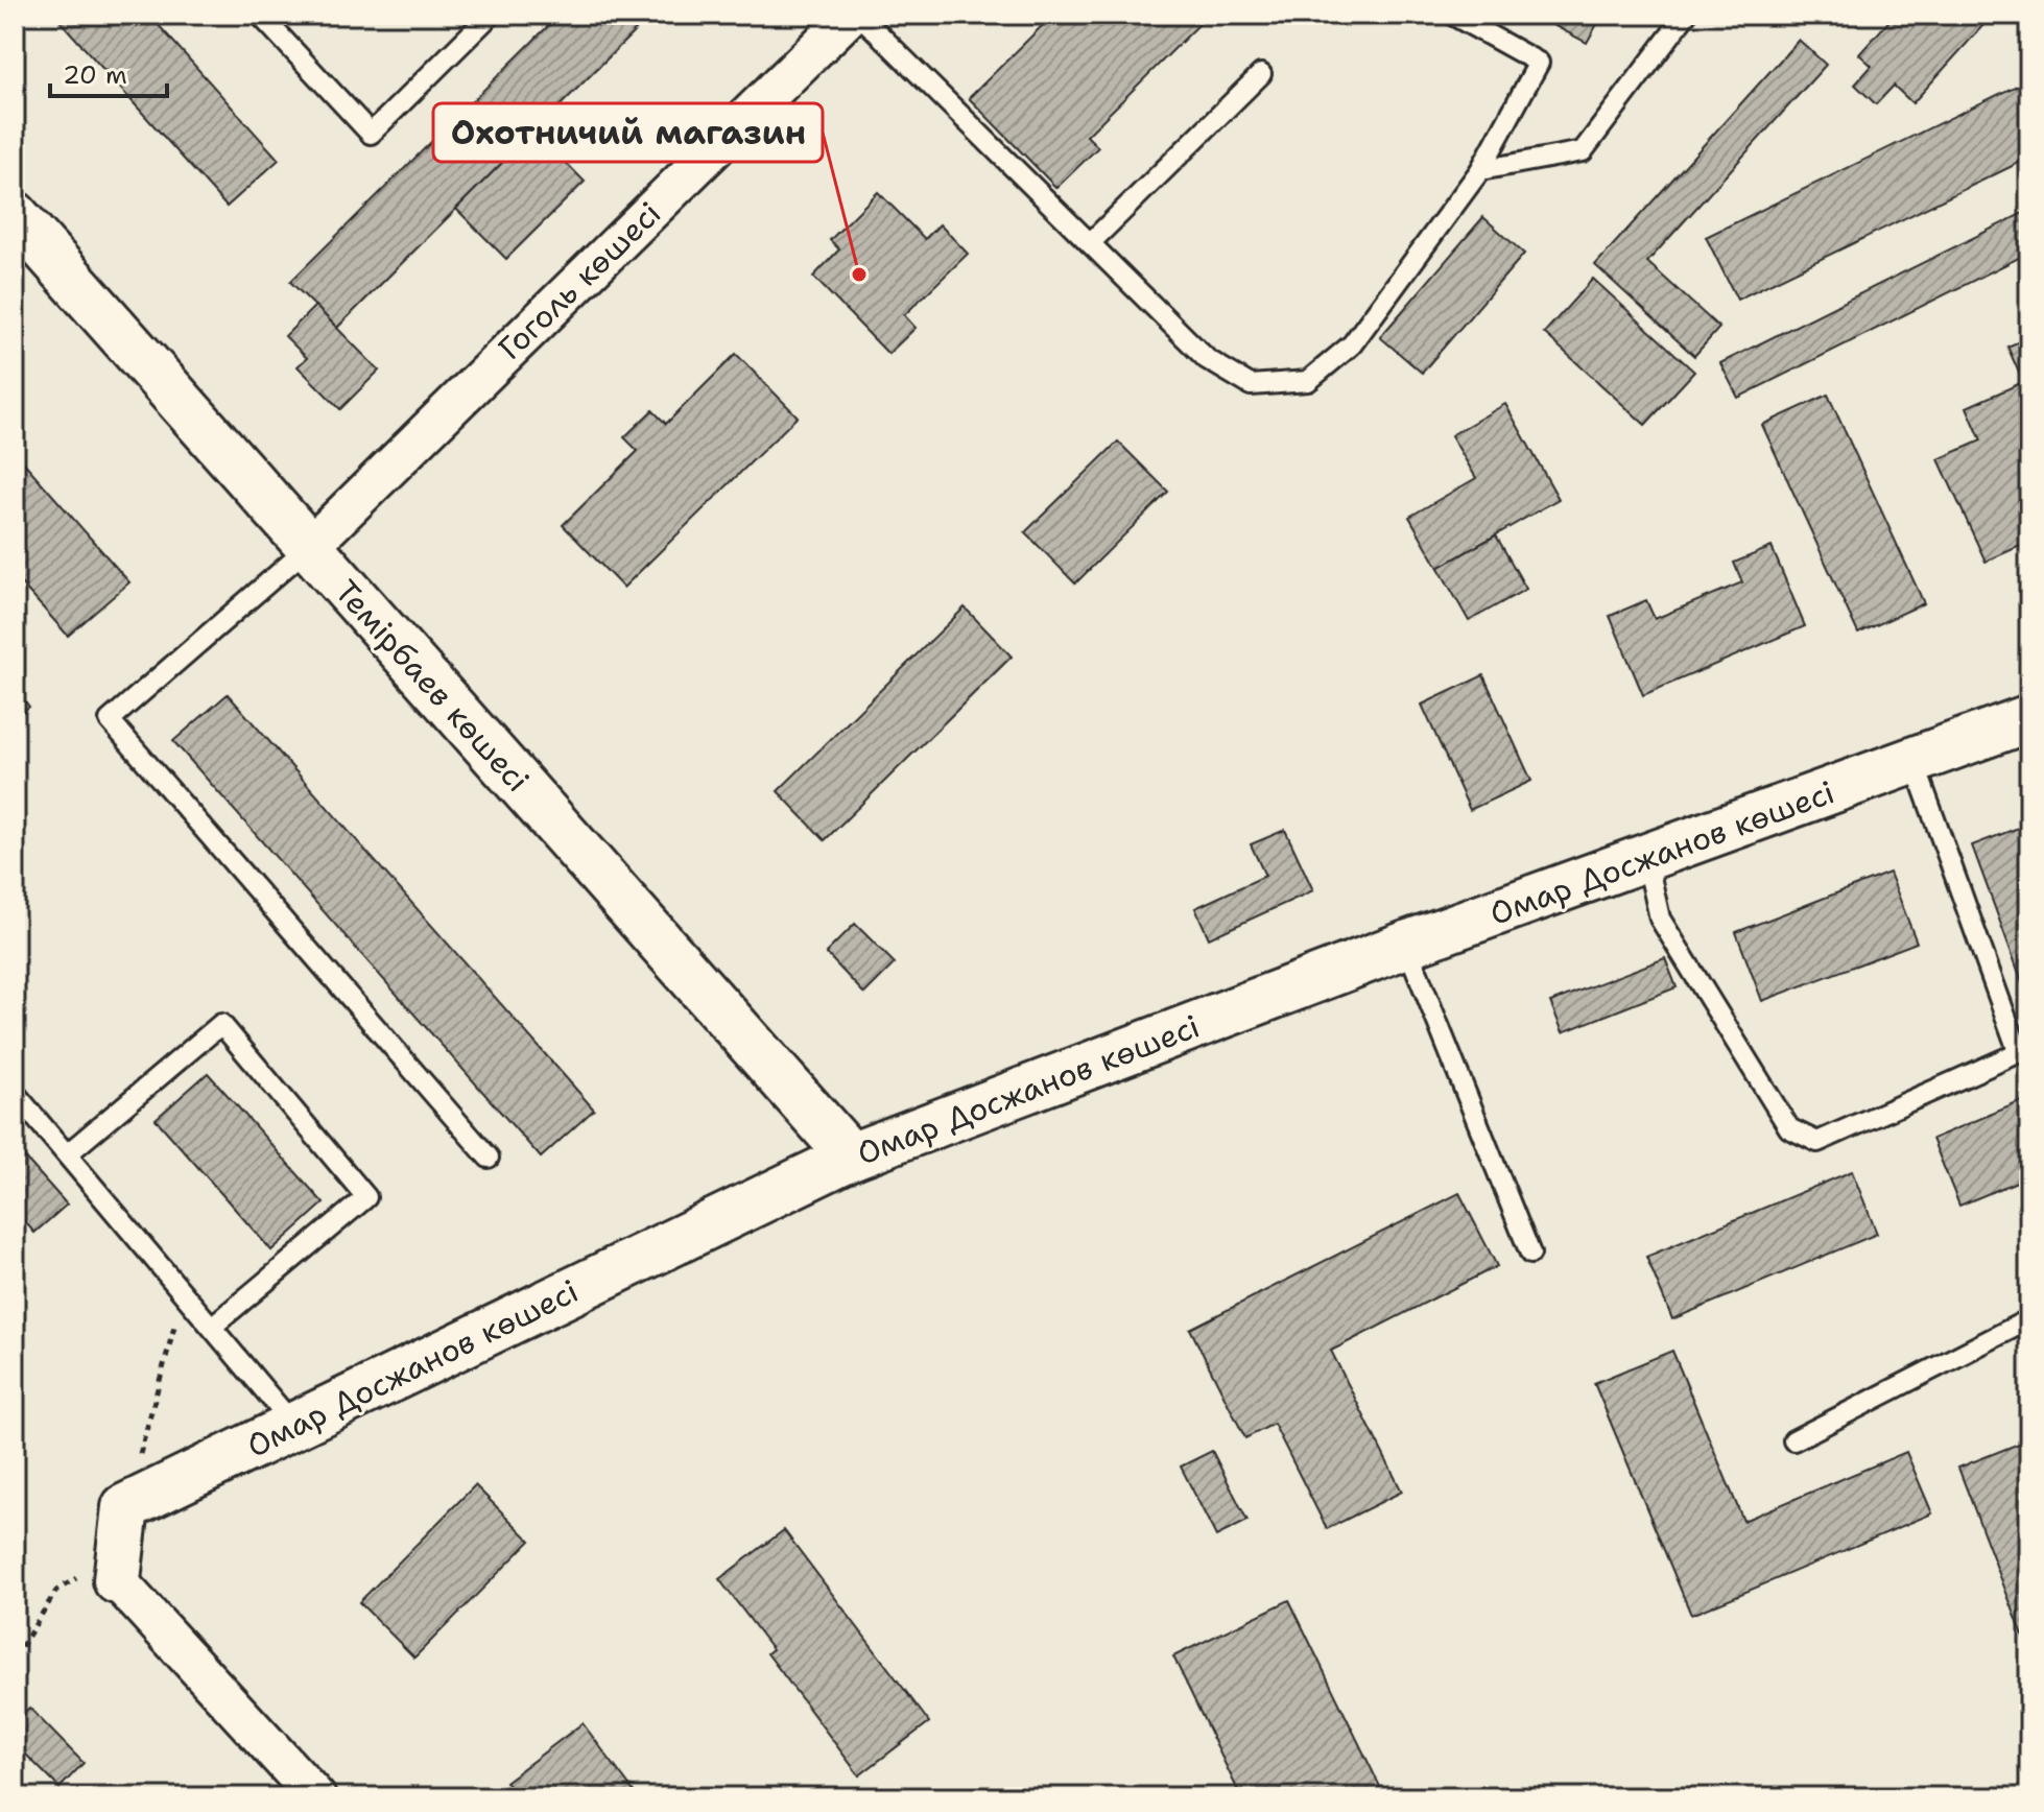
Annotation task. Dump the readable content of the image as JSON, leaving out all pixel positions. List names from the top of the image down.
{
  "streets": {
    "street": ["Гоголь көшесі", "Темірбаев көшесі", "Омар Досжанов көшесі"]
  },
  "crossings": [
    ["Гоголь көшесі", "Темірбаев көшесі"],
    ["Темірбаев көшесі", "Омар Досжанов көшесі"]
  ],
  "places": ["Охотничий магазин"],
  "scale_bar": "20 m"
}
